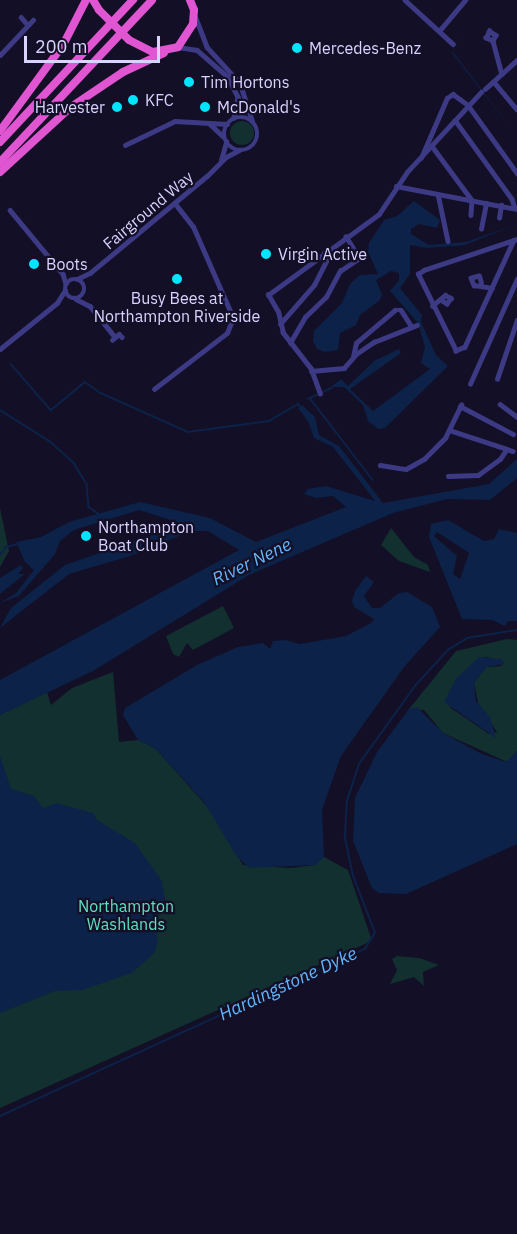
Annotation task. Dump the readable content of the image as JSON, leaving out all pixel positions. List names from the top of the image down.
{
  "streets": {
    "street": ["Fairground Way"]
  },
  "water": ["River Nene", "Hardingstone Dyke"],
  "parks": ["Northampton Washlands"],
  "places": [
    "Mercedes-Benz",
    "Tim Hortons",
    "KFC",
    "Harvester",
    "McDonald's",
    "Virgin Active",
    "Boots",
    "Busy Bees at Northampton Riverside",
    "Northampton Boat Club"
  ],
  "scale_bar": "200 m"
}
